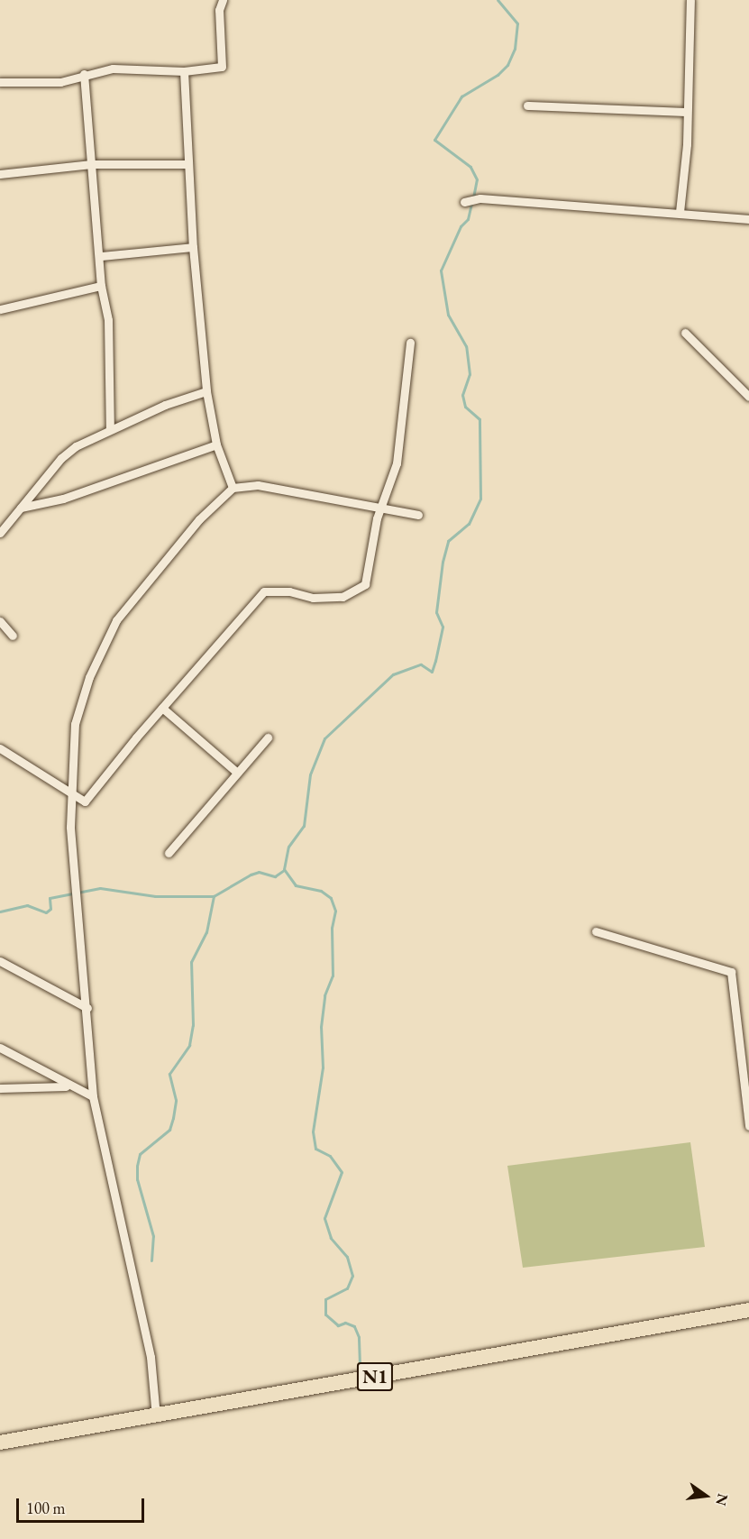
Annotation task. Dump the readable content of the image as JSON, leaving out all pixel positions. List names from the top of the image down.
{
  "streets": {
    "highway": ["N1"]
  },
  "scale_bar": "100 m",
  "north": "right"
}
